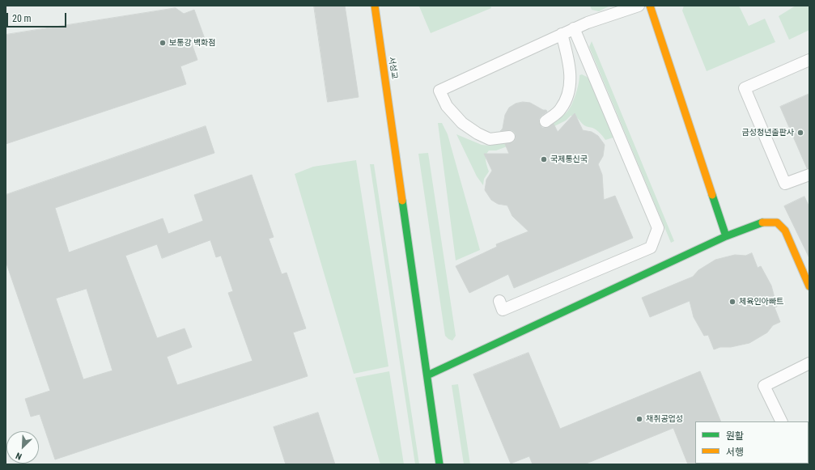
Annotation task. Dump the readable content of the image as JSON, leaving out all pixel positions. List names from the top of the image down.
{
  "streets": {
    "street": ["서성교"]
  },
  "places": [
    "보통강 백화점",
    "금성청년출판사",
    "국제통신국",
    "체육인아빠트",
    "채취공업성"
  ],
  "legend": ["원활", "서행"],
  "scale_bar": "20 m",
  "north": "bottom left"
}
